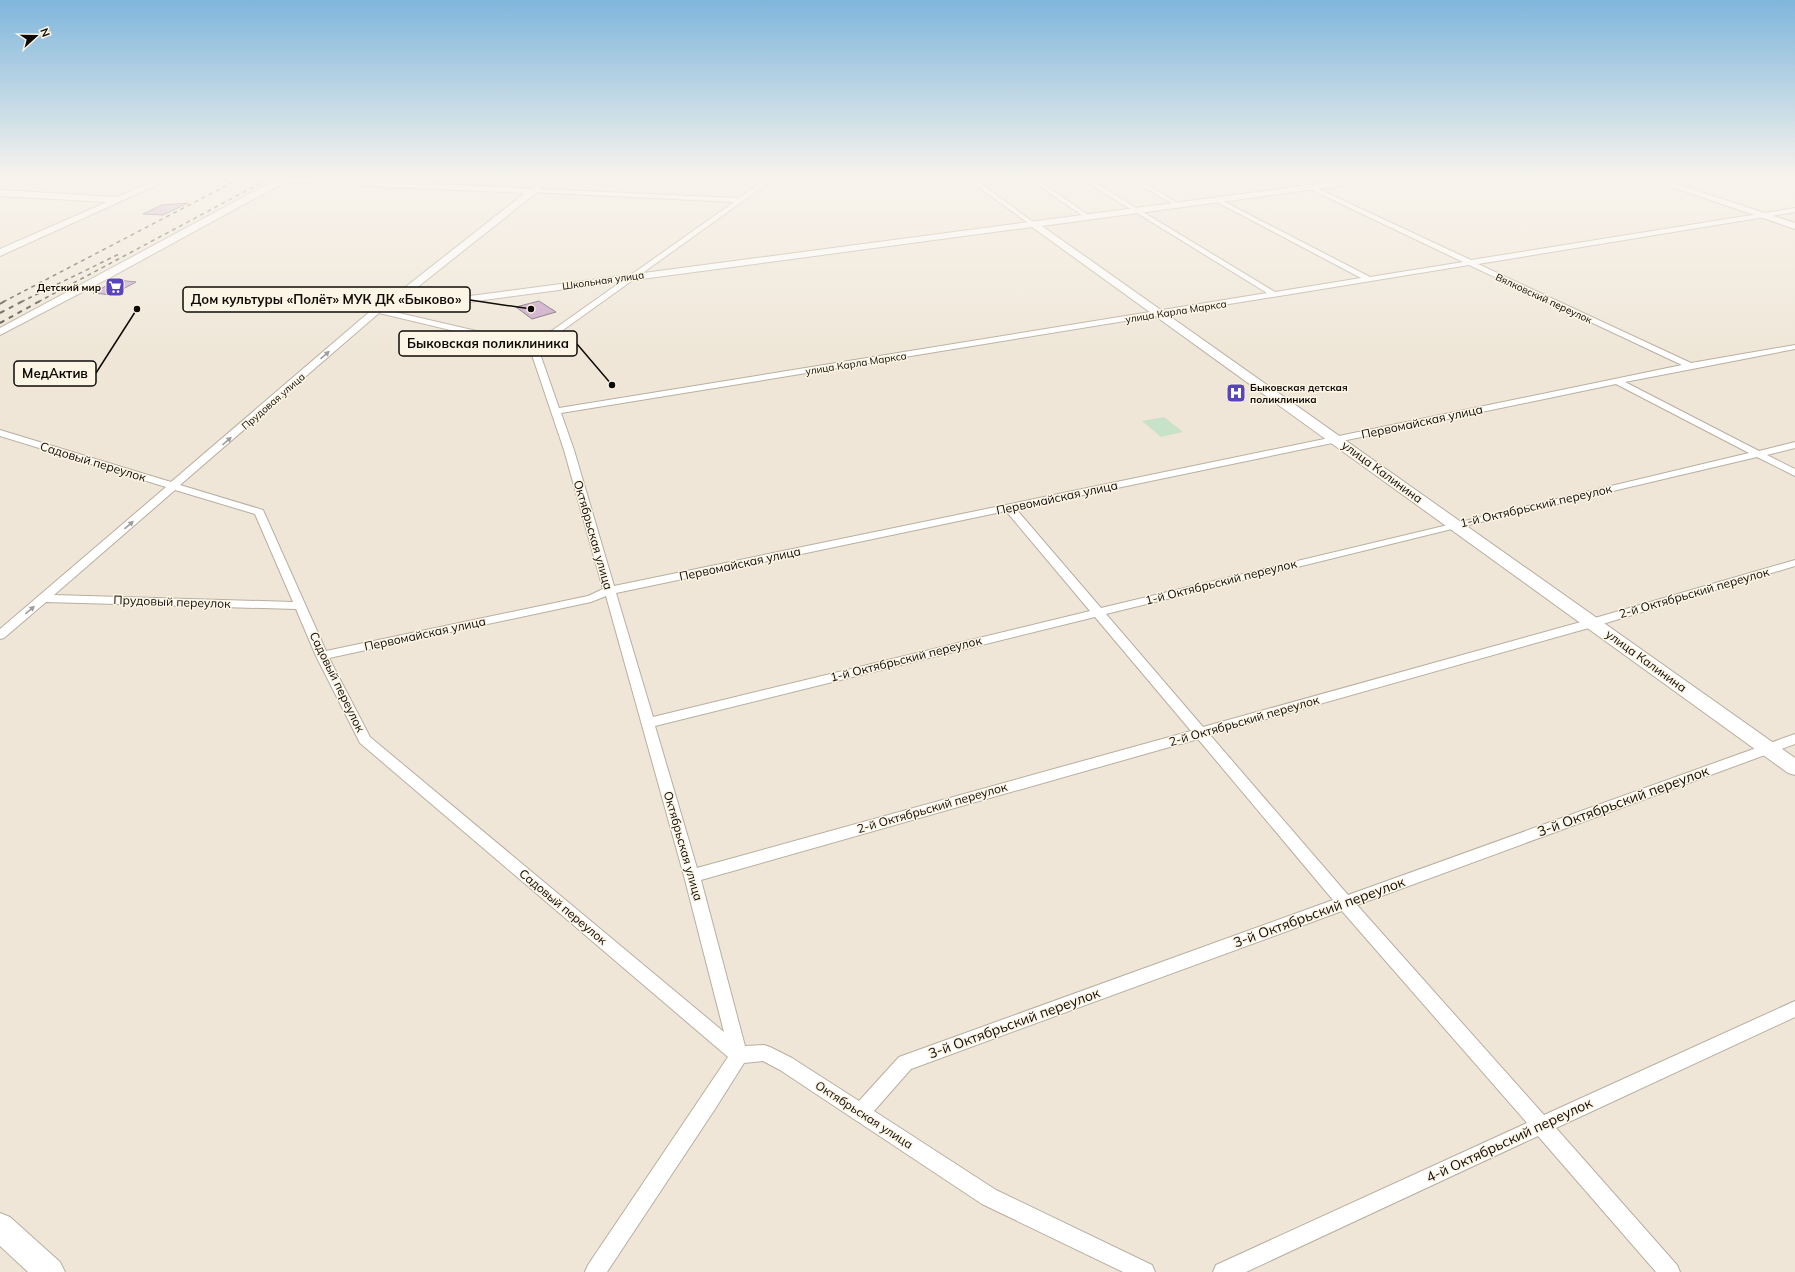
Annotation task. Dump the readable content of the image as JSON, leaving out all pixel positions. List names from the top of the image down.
{
  "streets": {
    "main road": ["Школьная улица", "улица Калинина"],
    "street": [
      "Вялковский переулок",
      "улица Карла Маркса",
      "Прудовая улица",
      "Первомайская улица",
      "Садовый переулок",
      "1-й Октябрьский переулок",
      "Октябрьская улица",
      "2-й Октябрьский переулок",
      "Прудовый переулок",
      "3-й Октябрьский переулок",
      "4-й Октябрьский переулок"
    ]
  },
  "crossings": [
    ["Школьная улица", "Прудовая улица"],
    ["Вялковский переулок", "улица Карла Маркса"],
    ["Вялковский переулок", "Первомайская улица"],
    ["улица Карла Маркса", "улица Калинина"],
    ["улица Карла Маркса", "Октябрьская улица"],
    ["Прудовая улица", "Садовый переулок"],
    ["Прудовая улица", "Прудовый переулок"],
    ["Первомайская улица", "Садовый переулок"],
    ["Первомайская улица", "улица Калинина"],
    ["Первомайская улица", "Октябрьская улица"],
    ["Садовый переулок", "Октябрьская улица"],
    ["Садовый переулок", "Прудовый переулок"],
    ["улица Калинина", "1-й Октябрьский переулок"],
    ["улица Калинина", "2-й Октябрьский переулок"],
    ["улица Калинина", "3-й Октябрьский переулок"],
    ["1-й Октябрьский переулок", "Октябрьская улица"],
    ["Октябрьская улица", "2-й Октябрьский переулок"],
    ["Октябрьская улица", "3-й Октябрьский переулок"]
  ],
  "one_way": ["Прудовая улица"],
  "places": {
    "supermarket": ["Детский мир"],
    "other": ["МедАктив", "Дом культуры «Полёт» МУК ДК «Быково»", "Быковская поликлиника"],
    "hospital": ["Быковская детская поликлиника"]
  },
  "north": "right"
}
